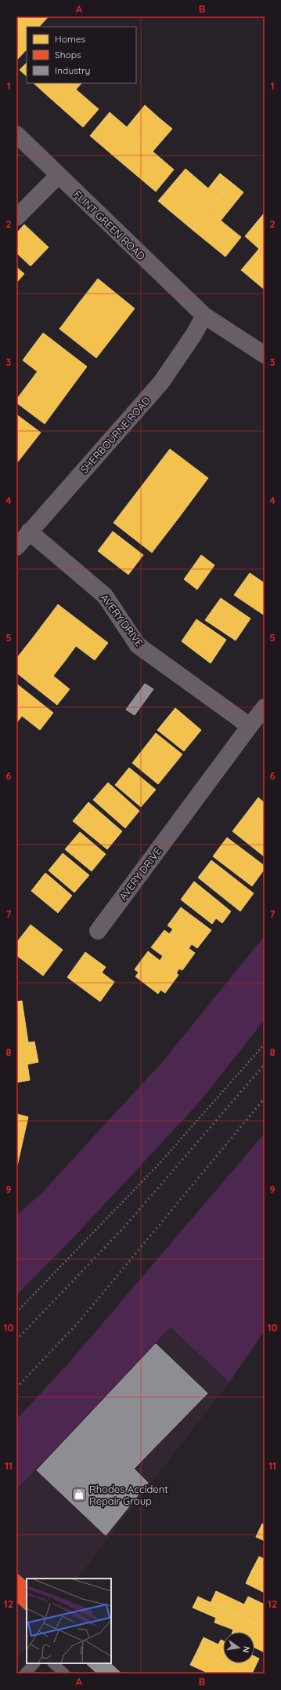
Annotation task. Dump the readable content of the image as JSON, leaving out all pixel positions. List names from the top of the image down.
{
  "streets": {
    "street": ["FLINT GREEN ROAD", "SHERBOURNE ROAD", "AVERY DRIVE"]
  },
  "crossings": [
    ["FLINT GREEN ROAD", "SHERBOURNE ROAD"],
    ["SHERBOURNE ROAD", "AVERY DRIVE"]
  ],
  "places": {
    "shop": ["Rhodes Accident Repair Group"]
  },
  "legend": ["Homes", "Shops", "Industry"],
  "north": "right",
  "grid": {
    "columns": ["A", "B"],
    "rows": [
      "1",
      "2",
      "3",
      "4",
      "5",
      "6",
      "7",
      "8",
      "9",
      "10",
      "11",
      "12"
    ]
  }
}
